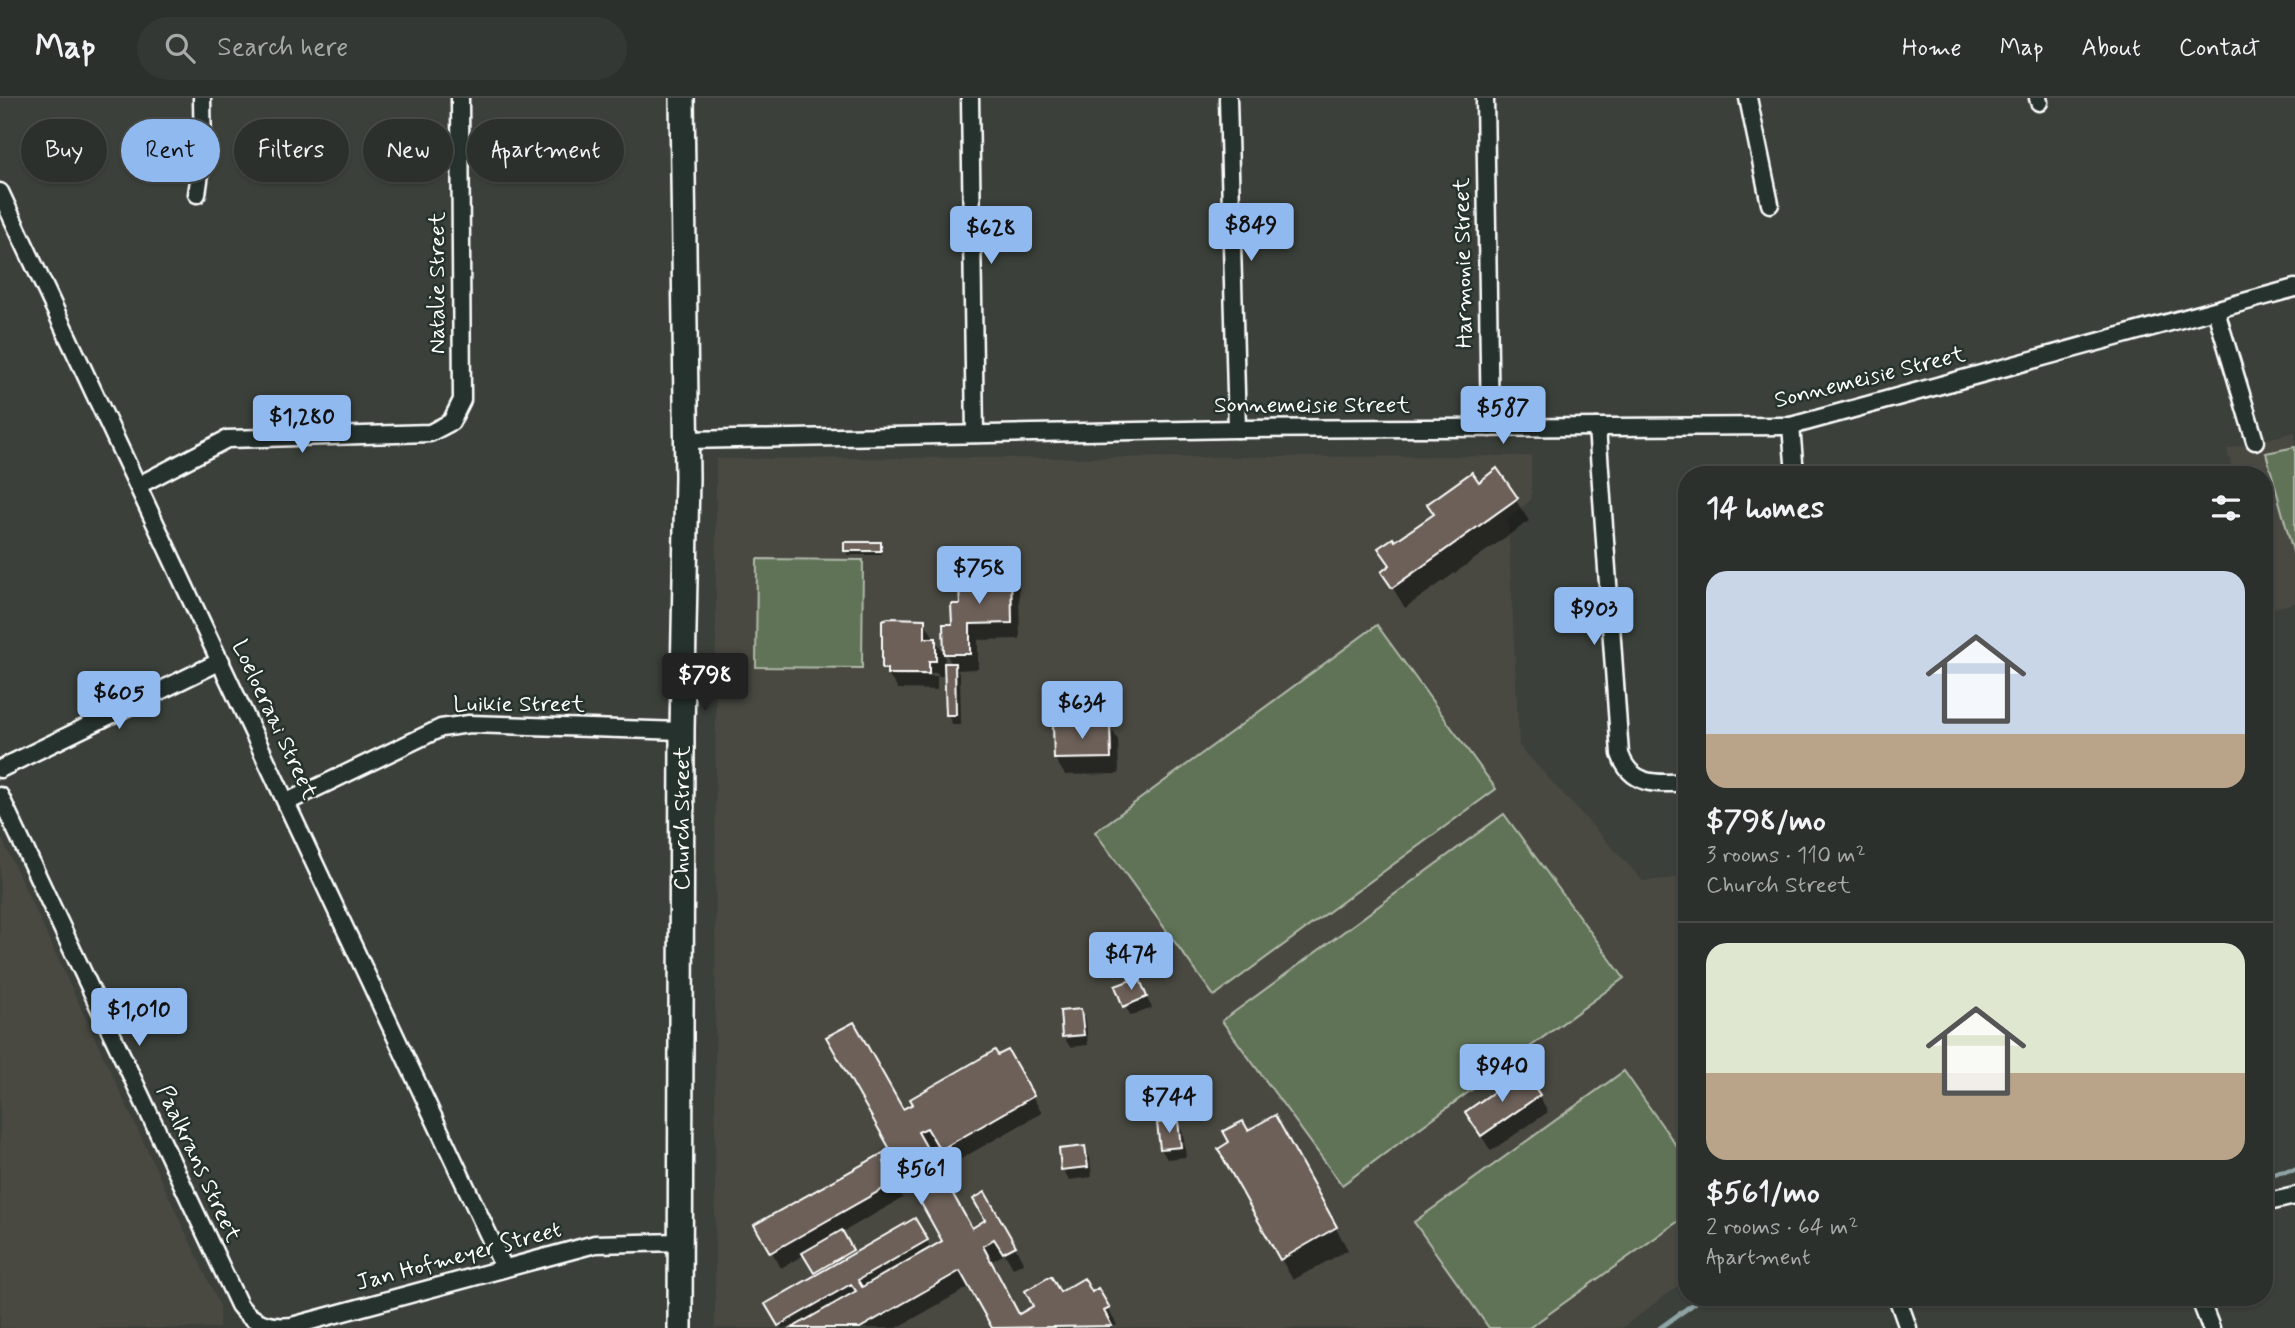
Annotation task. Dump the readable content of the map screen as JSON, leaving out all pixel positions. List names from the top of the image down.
{
  "streets": {
    "street": [
      "Harmonie Street",
      "Natalie Street",
      "Sonnemeisie Street",
      "Luikie Street",
      "Loeloeraai Street",
      "Church Street",
      "Paalkrans Street",
      "Jan Hofmeyer Street"
    ]
  },
  "crossings": [
    ["Harmonie Street", "Sonnemeisie Street"],
    ["Natalie Street", "Loeloeraai Street"],
    ["Sonnemeisie Street", "Church Street"],
    ["Luikie Street", "Loeloeraai Street"],
    ["Luikie Street", "Church Street"],
    ["Loeloeraai Street", "Jan Hofmeyer Street"],
    ["Church Street", "Jan Hofmeyer Street"],
    ["Paalkrans Street", "Jan Hofmeyer Street"]
  ],
  "page": {
    "header": "Map",
    "search": "Search here",
    "nav": [
      "Home",
      "Map",
      "About",
      "Contact"
    ],
    "chip": [
      "Buy",
      "Rent",
      "Filters",
      "New",
      "Apartment"
    ],
    "price": [
      "$849",
      "$628",
      "$587",
      "$1,280",
      "$758",
      "$903",
      "$798",
      "$605",
      "$634",
      "$474",
      "$1,010",
      "$940",
      "$744",
      "$561"
    ],
    "heading": "14 homes",
    "list": [
      {
        "name": "$798/mo",
        "note": "3 rooms · 110 m² · Church Street"
      },
      {
        "name": "$561/mo",
        "note": "2 rooms · 64 m² · Apartment"
      }
    ]
  }
}
